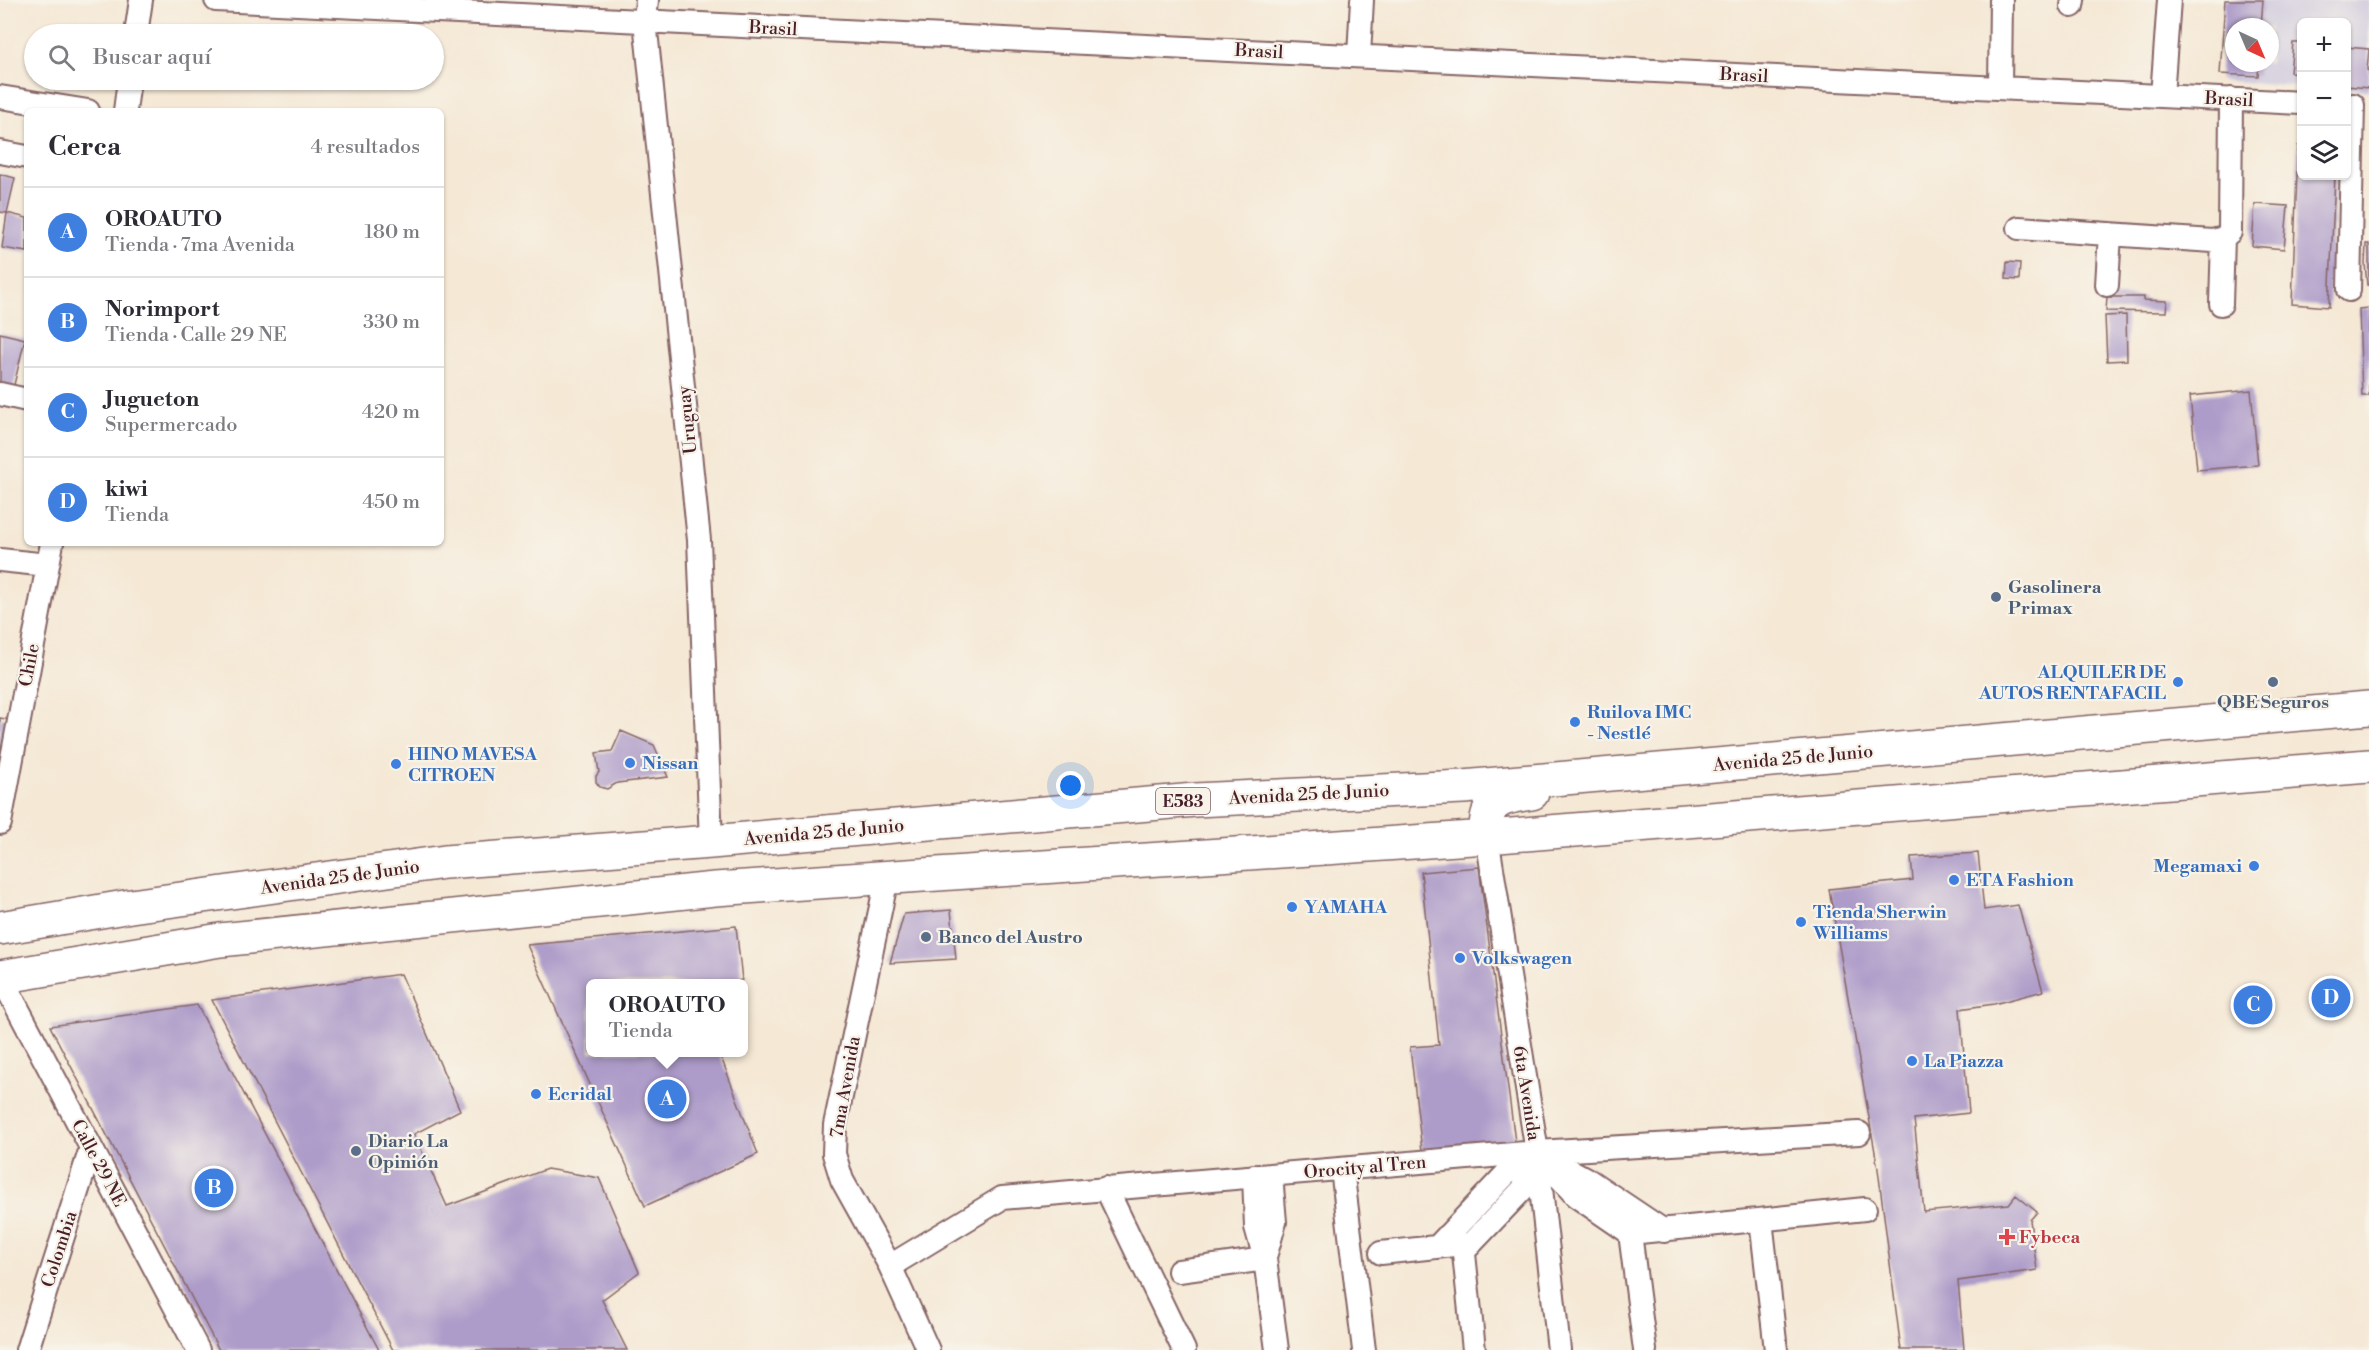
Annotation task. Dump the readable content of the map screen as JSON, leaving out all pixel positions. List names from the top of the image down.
{
  "streets": {
    "main road": ["Avenida 25 de Junio", "E583"],
    "street": [
      "Brasil",
      "Uruguay",
      "Chile",
      "7ma Avenida",
      "6ta Avenida",
      "Calle 29 NE",
      "Orocity al Tren",
      "Colombia"
    ]
  },
  "crossings": [
    ["Brasil", "Uruguay"],
    ["Uruguay", "Avenida 25 de Junio"],
    ["7ma Avenida", "Orocity al Tren"],
    ["6ta Avenida", "Orocity al Tren"],
    ["Calle 29 NE", "Colombia"]
  ],
  "places": {
    "other": [
      "Gasolinera Primax",
      "ALQUILER DE AUTOS RENTAFACIL",
      "QBE Seguros",
      "Ruilova IMC - Nestlé",
      "Nissan",
      "HINO MAVESA CITROEN",
      "Megamaxi",
      "ETA Fashion",
      "YAMAHA",
      "Tienda Sherwin Williams",
      "Banco del Austro",
      "Volkswagen",
      "La Piazza",
      "Ecridal",
      "Diario La Opinión"
    ],
    "health": ["Fybeca"]
  },
  "north": "bottom right",
  "page": {
    "map_buttons": ["+", "−"],
    "search": "Buscar aquí",
    "heading": ["Cerca", "4 resultados"],
    "list": [
      {
        "mark": "A",
        "name": "OROAUTO",
        "note": "Tienda · 7ma Avenida",
        "value": "180 m"
      },
      {
        "mark": "B",
        "name": "Norimport",
        "note": "Tienda · Calle 29 NE",
        "value": "330 m"
      },
      {
        "mark": "C",
        "name": "Jugueton",
        "note": "Supermercado",
        "value": "420 m"
      },
      {
        "mark": "D",
        "name": "kiwi",
        "note": "Tienda",
        "value": "450 m"
      }
    ],
    "pins": [
      "D",
      "C",
      "A",
      "B"
    ],
    "popup": ["OROAUTO", "Tienda"]
  }
}
